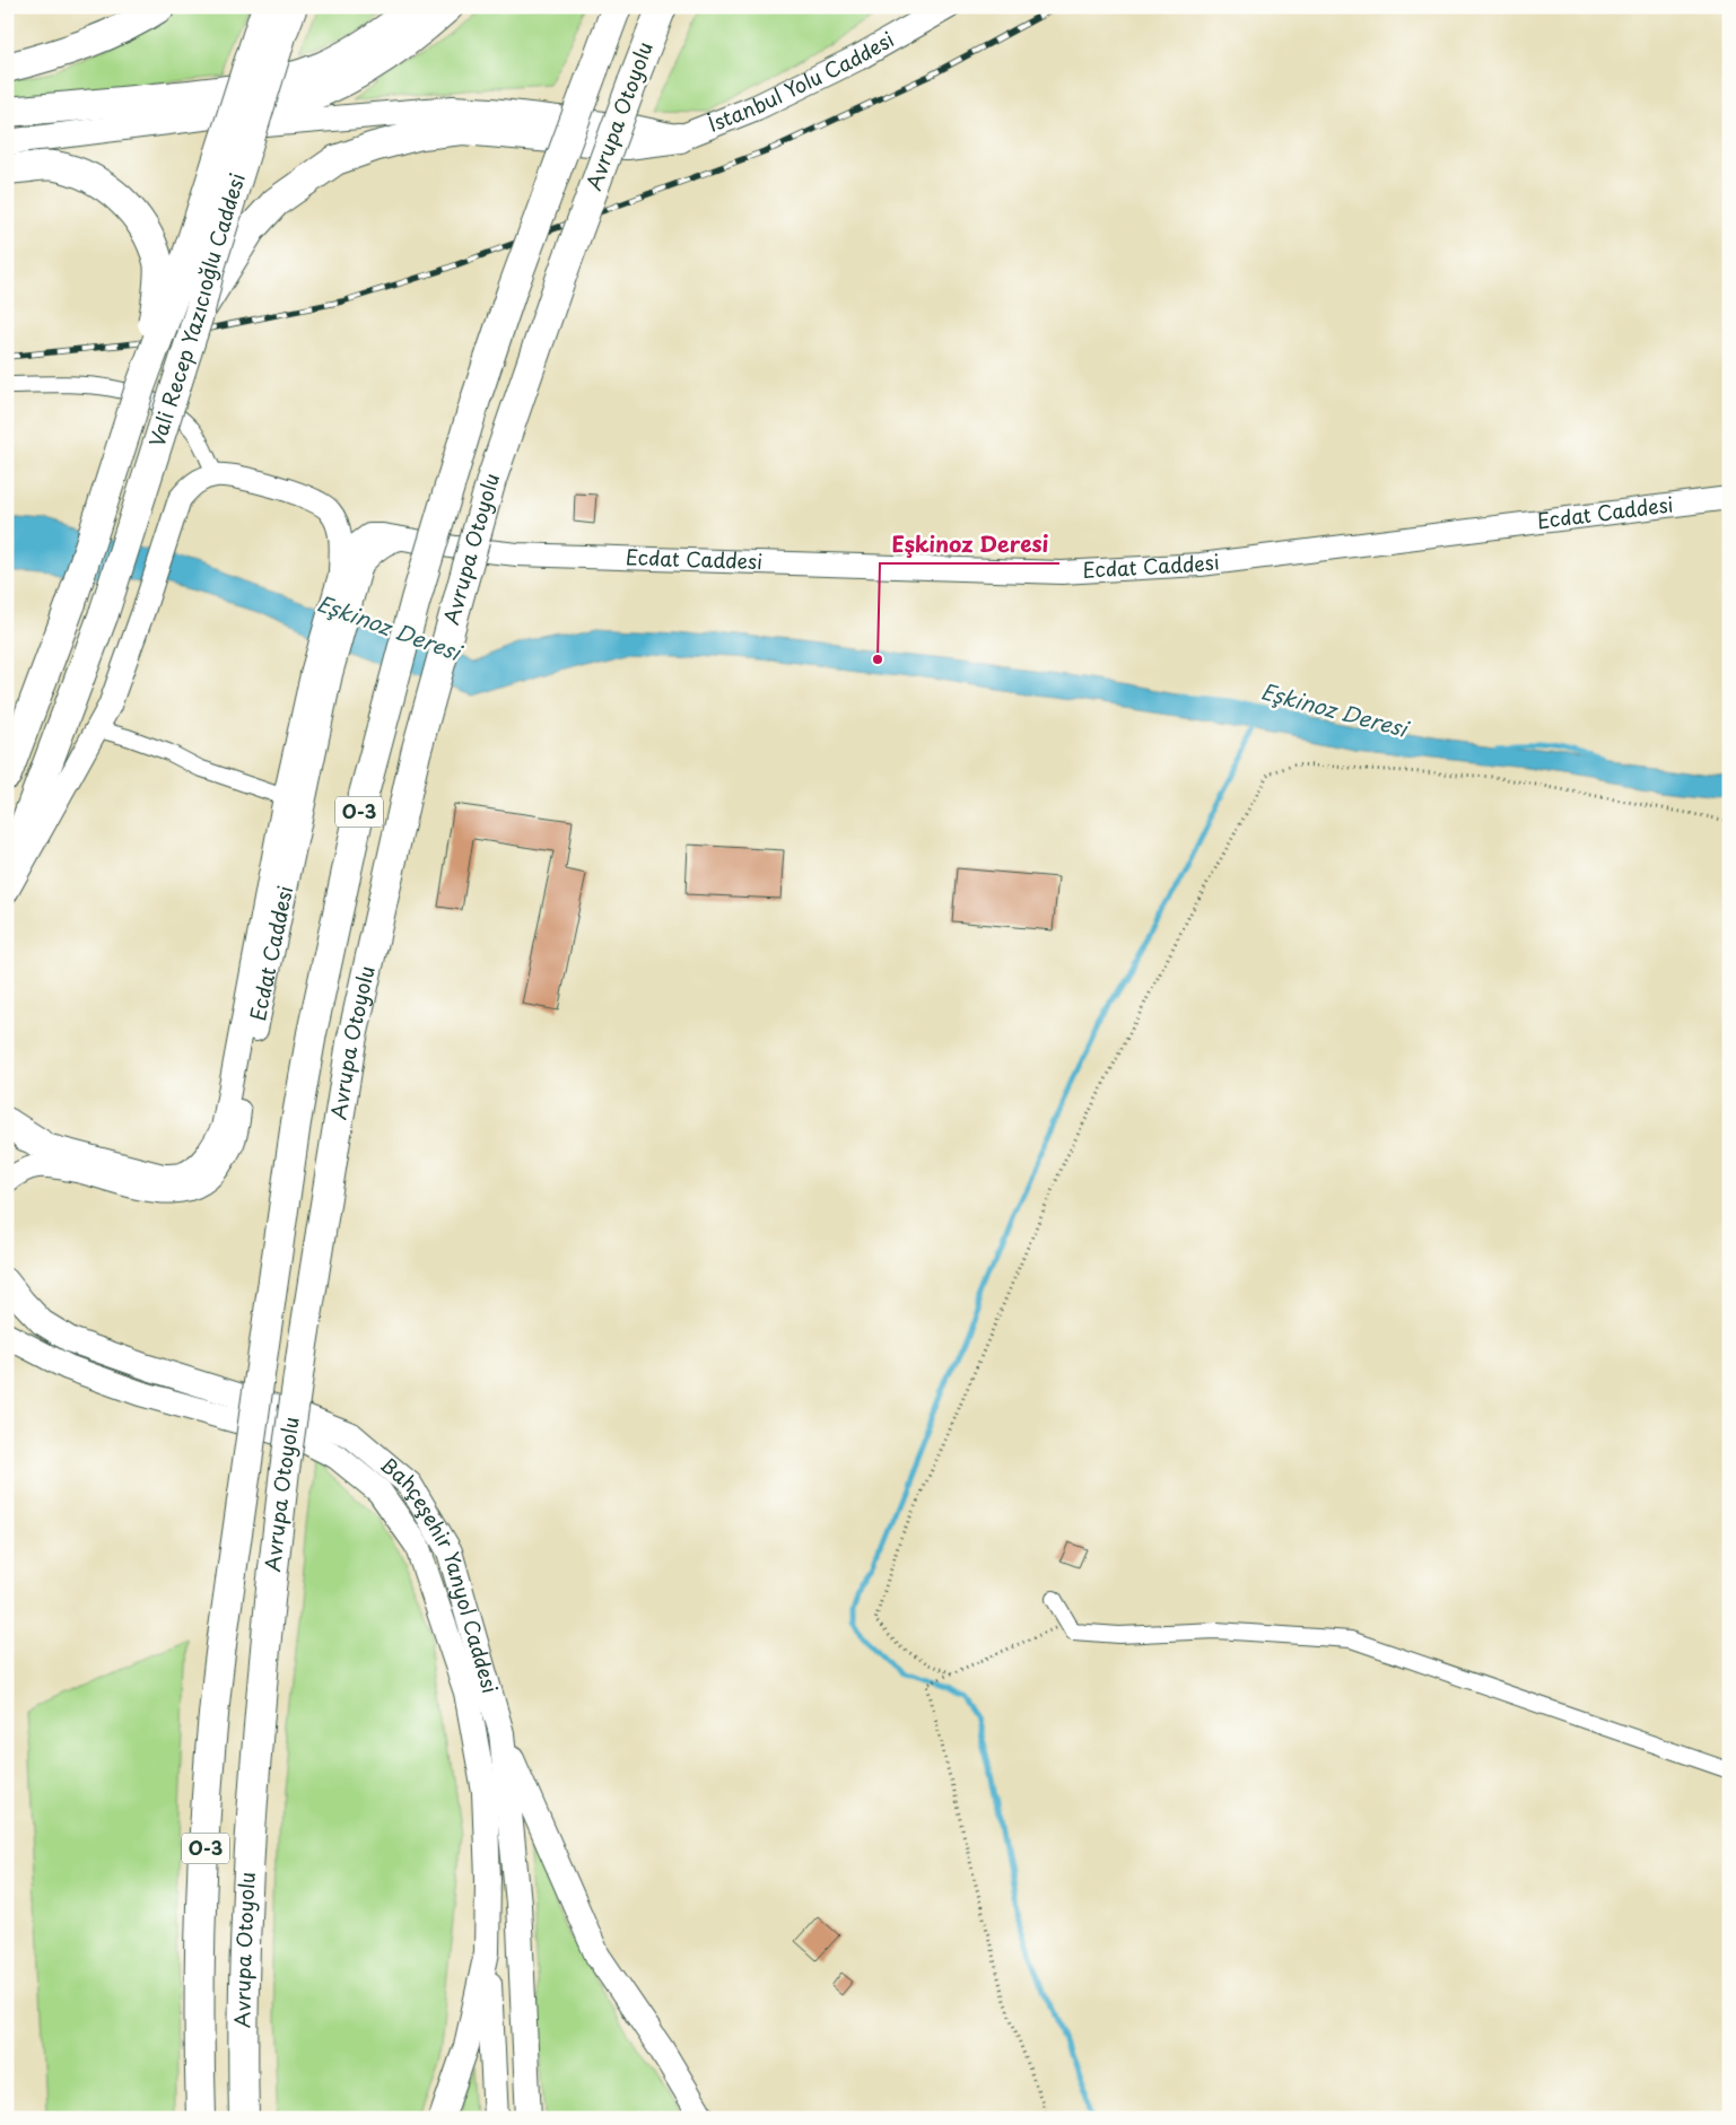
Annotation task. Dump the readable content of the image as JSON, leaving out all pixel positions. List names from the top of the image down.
{
  "streets": {
    "highway": ["Avrupa Otoyolu", "Vali Recep Yazıcıoğlu Caddesi", "O-3"],
    "main road": ["İstanbul Yolu Caddesi", "Ecdat Caddesi", "Bahçeşehir Yanyol Caddesi"]
  },
  "water": ["Eşkinoz Deresi"],
  "places": ["Eşkinoz Deresi"]
}
